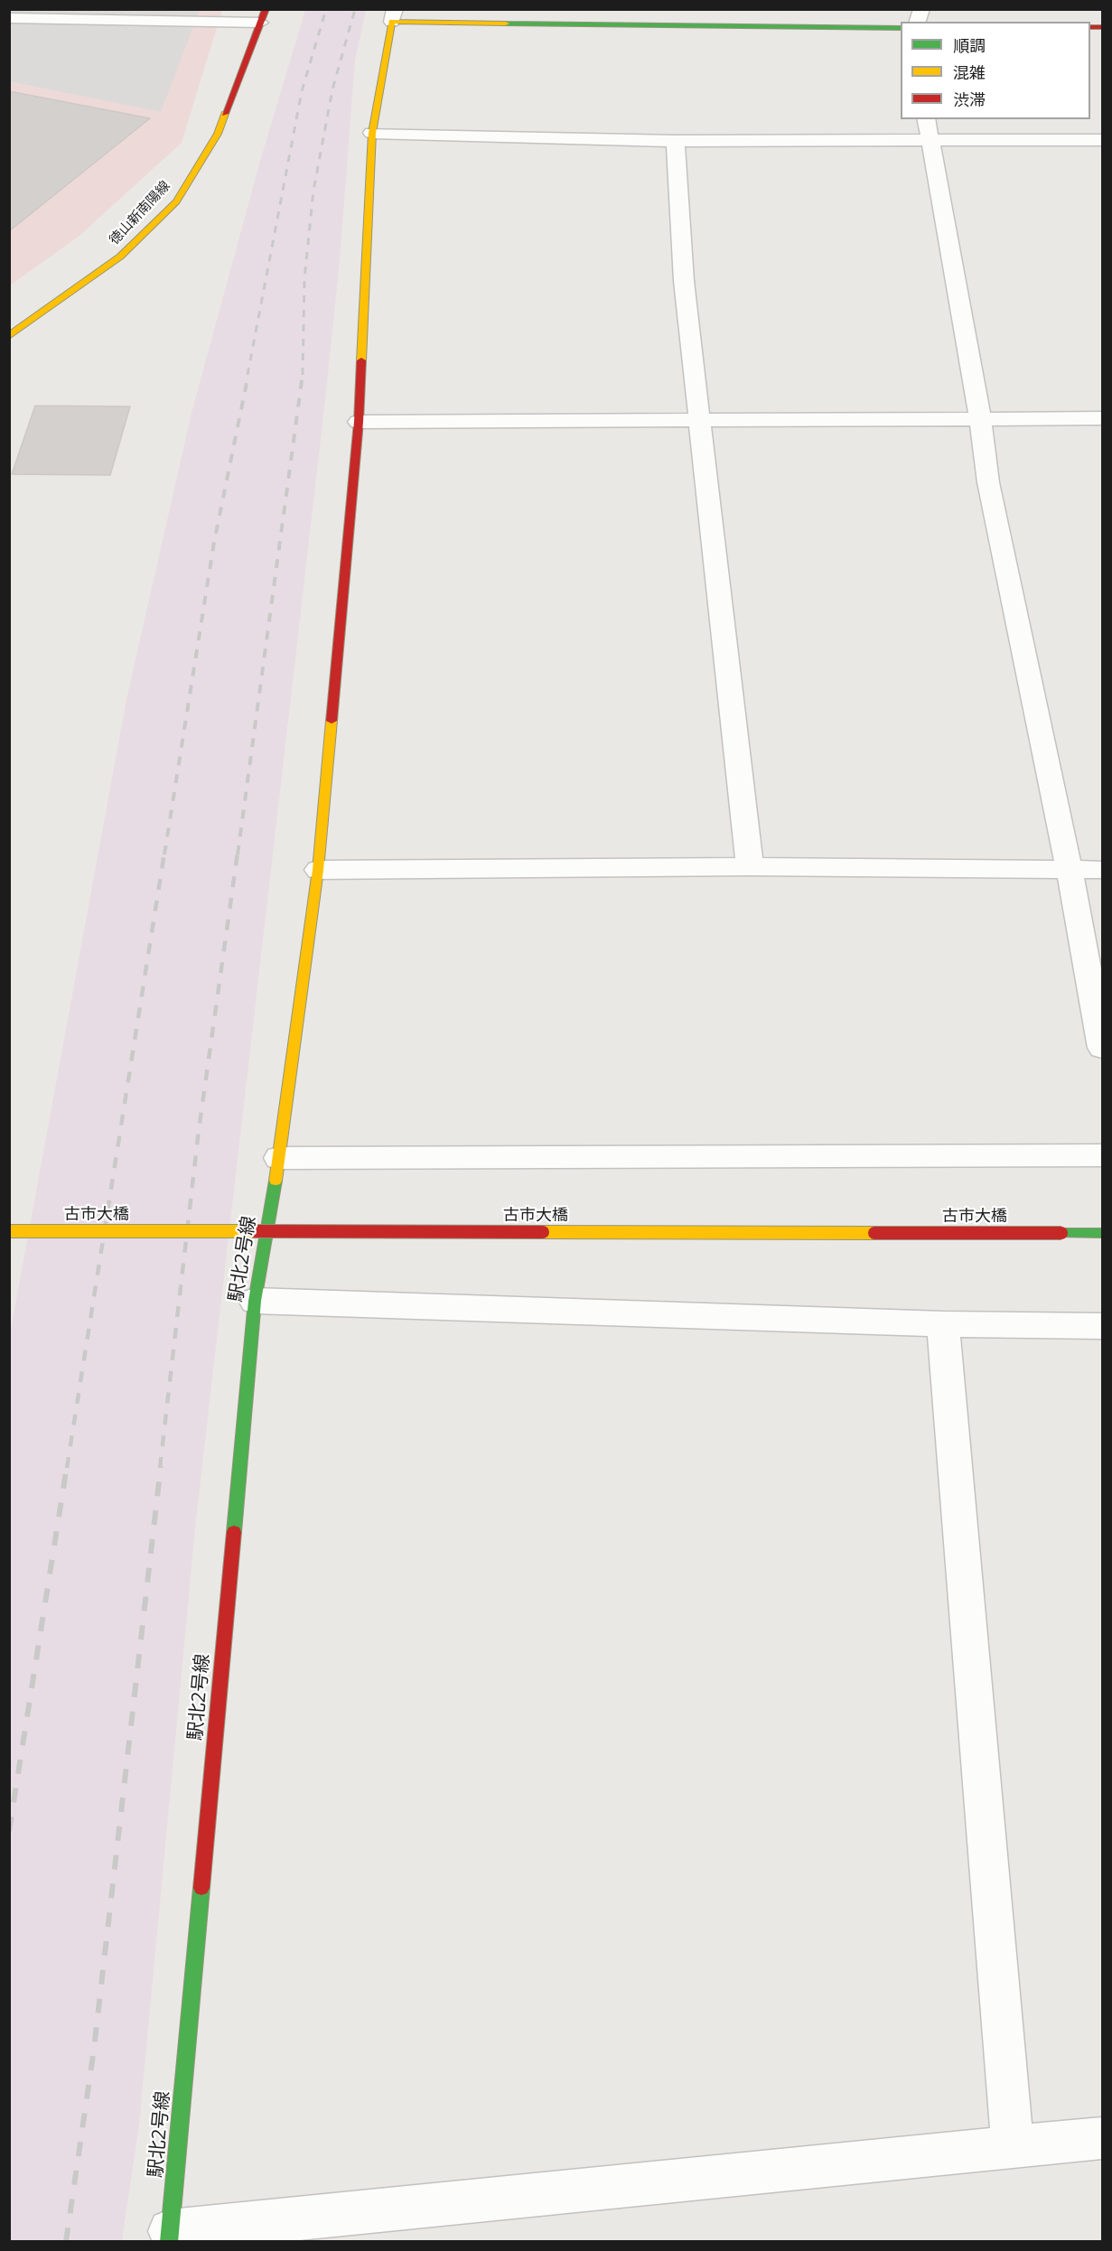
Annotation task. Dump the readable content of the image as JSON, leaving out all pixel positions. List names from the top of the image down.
{
  "streets": {
    "street": ["徳山新南陽線", "古市大橋", "駅北2号線"]
  },
  "legend": ["順調", "混雑", "渋滞"]
}
